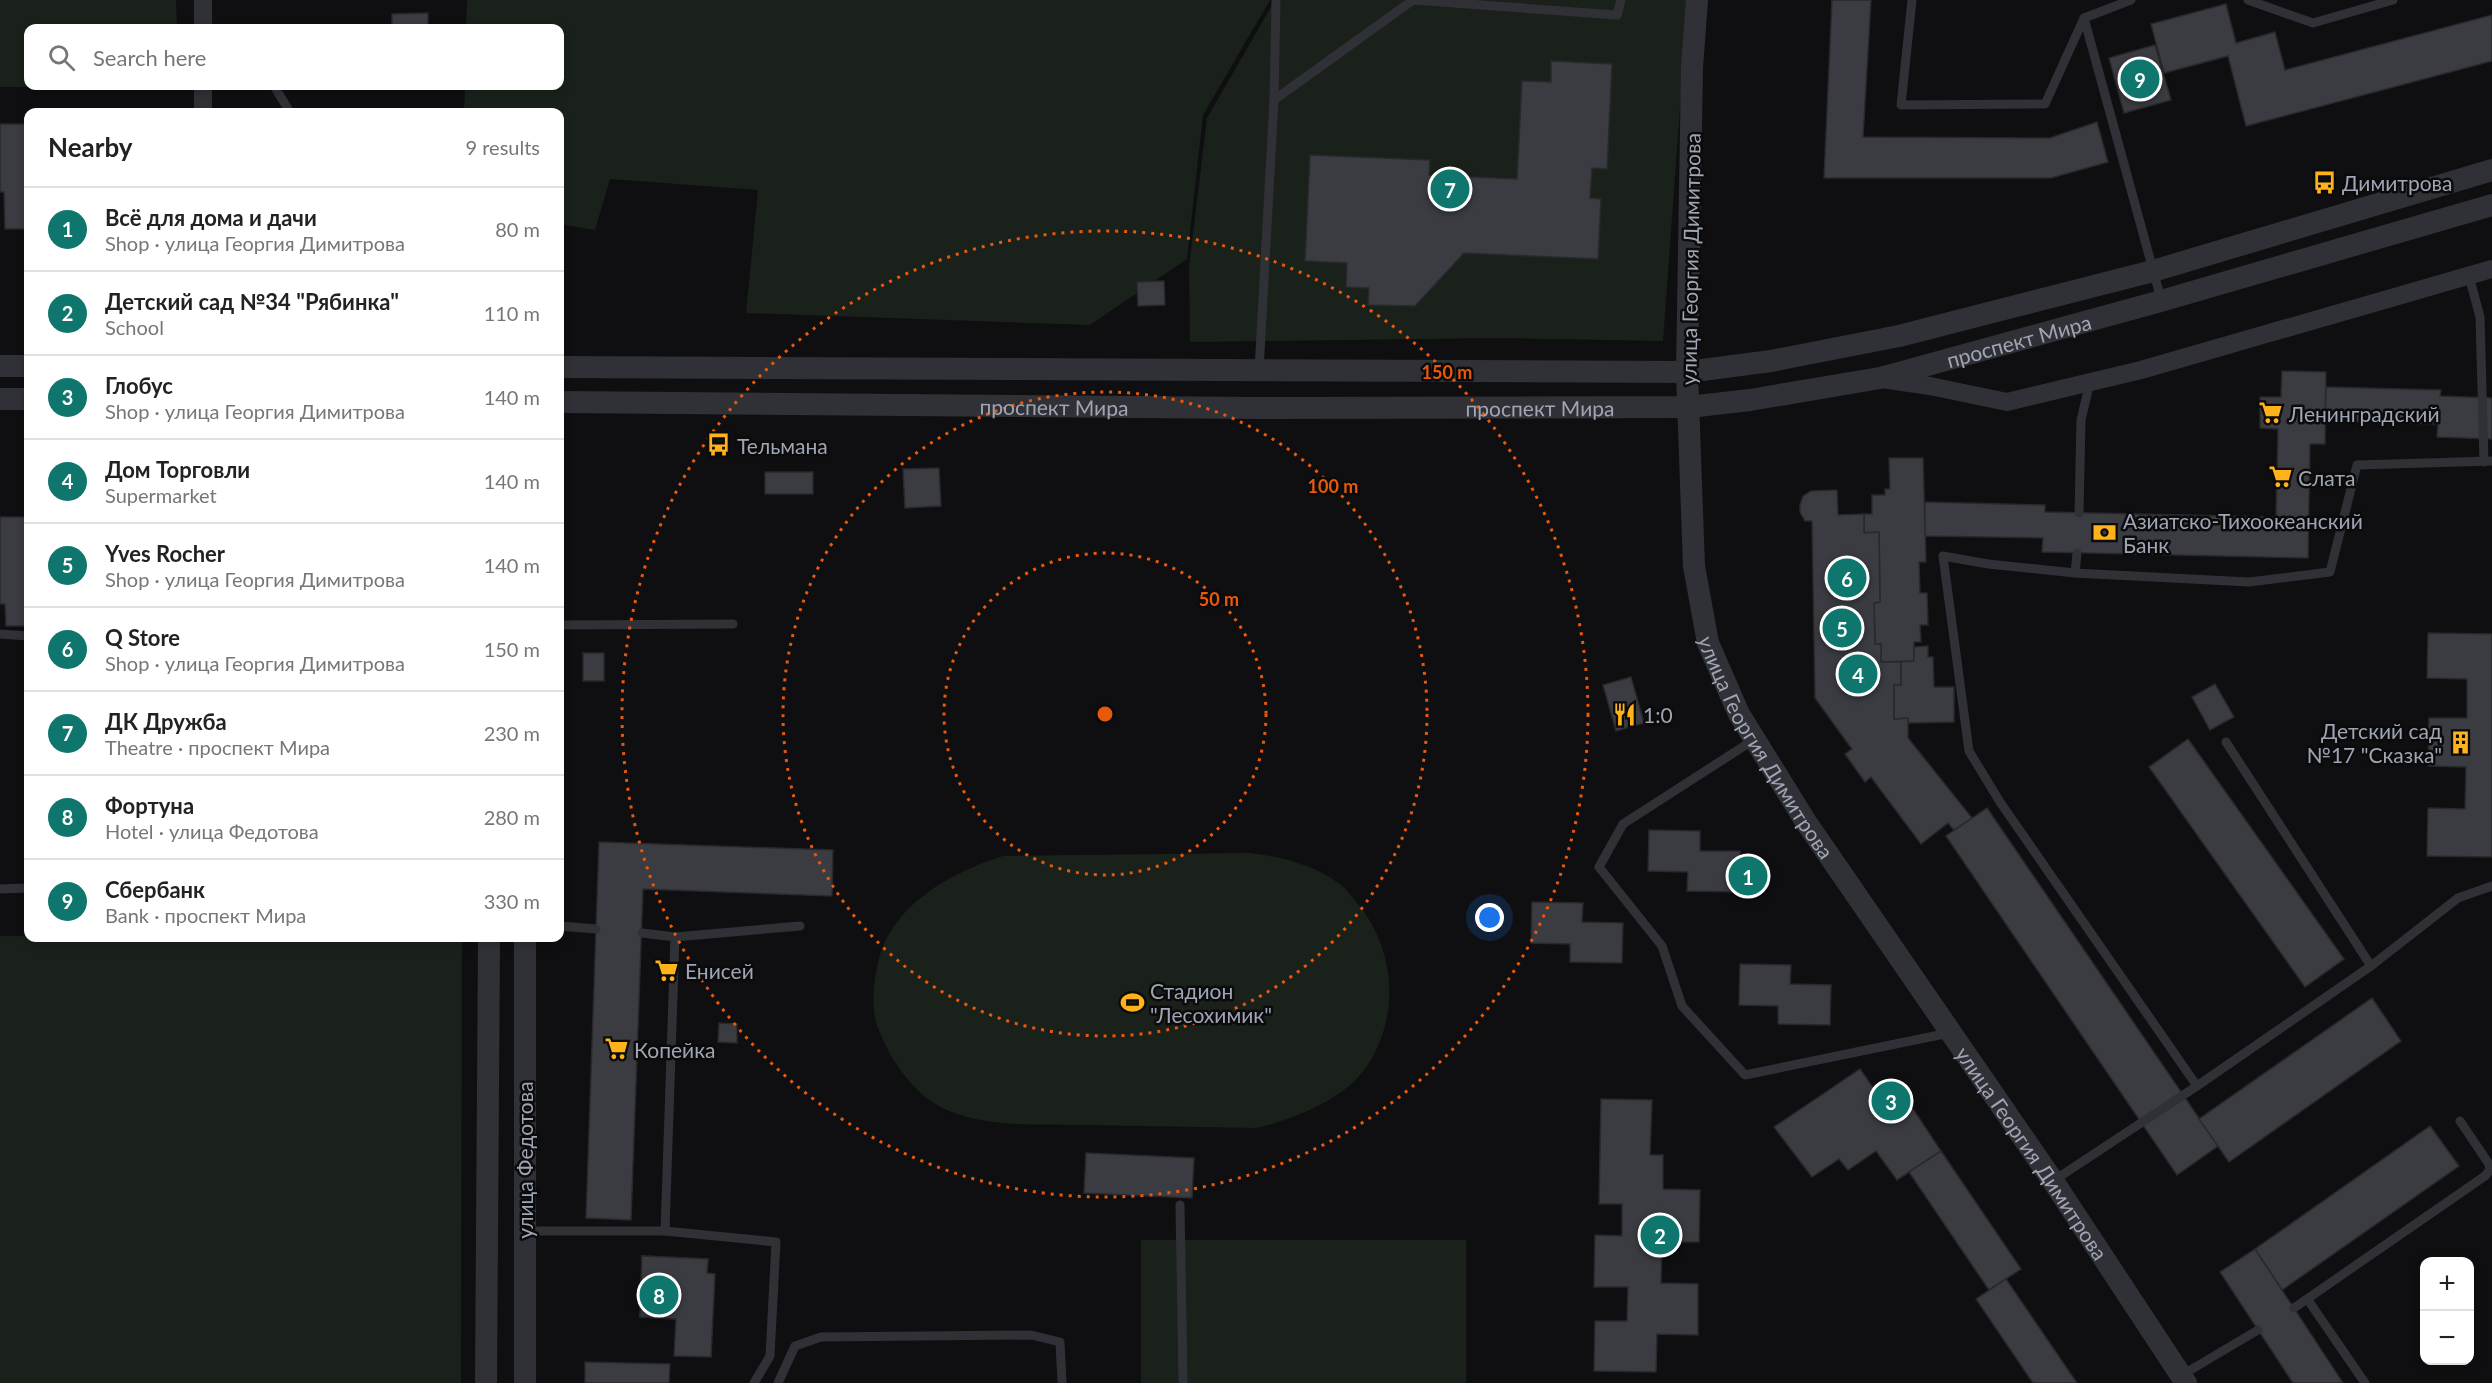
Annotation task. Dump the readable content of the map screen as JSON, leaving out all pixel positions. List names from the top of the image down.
{
  "streets": {
    "street": ["улица Георгия Димитрова", "проспект Мира", "улица Федотова"]
  },
  "crossings": [
    ["улица Георгия Димитрова", "проспект Мира"]
  ],
  "places": {
    "bus stop": ["Димитрова", "Тельмана"],
    "supermarket": [
      "Ленинградский",
      "Слата",
      "Енисей",
      "Копейка"
    ],
    "bank": ["Азиатско-Тихоокеанский Банк"],
    "restaurant": ["1:0"],
    "building": ["Детский сад №17 \"Сказка\""],
    "sports": ["Стадион \"Лесохимик\""]
  },
  "page": {
    "search": "Search here",
    "pins": [
      "9",
      "7",
      "6",
      "5",
      "4",
      "1",
      "3",
      "2",
      "8"
    ],
    "heading": ["Nearby", "9 results"],
    "list": [
      {
        "mark": "1",
        "name": "Всё для дома и дачи",
        "note": "Shop · улица Георгия Димитрова",
        "value": "80 m"
      },
      {
        "mark": "2",
        "name": "Детский сад №34 \"Рябинка\"",
        "note": "School",
        "value": "110 m"
      },
      {
        "mark": "3",
        "name": "Глобус",
        "note": "Shop · улица Георгия Димитрова",
        "value": "140 m"
      },
      {
        "mark": "4",
        "name": "Дом Торговли",
        "note": "Supermarket",
        "value": "140 m"
      },
      {
        "mark": "5",
        "name": "Yves Rocher",
        "note": "Shop · улица Георгия Димитрова",
        "value": "140 m"
      },
      {
        "mark": "6",
        "name": "Q Store",
        "note": "Shop · улица Георгия Димитрова",
        "value": "150 m"
      },
      {
        "mark": "7",
        "name": "ДК Дружба",
        "note": "Theatre · проспект Мира",
        "value": "230 m"
      },
      {
        "mark": "8",
        "name": "Фортуна",
        "note": "Hotel · улица Федотова",
        "value": "280 m"
      },
      {
        "mark": "9",
        "name": "Сбербанк",
        "note": "Bank · проспект Мира",
        "value": "330 m"
      }
    ],
    "map_buttons": ["+", "−"]
  },
  "rings": ["150 m", "100 m", "50 m"]
}
